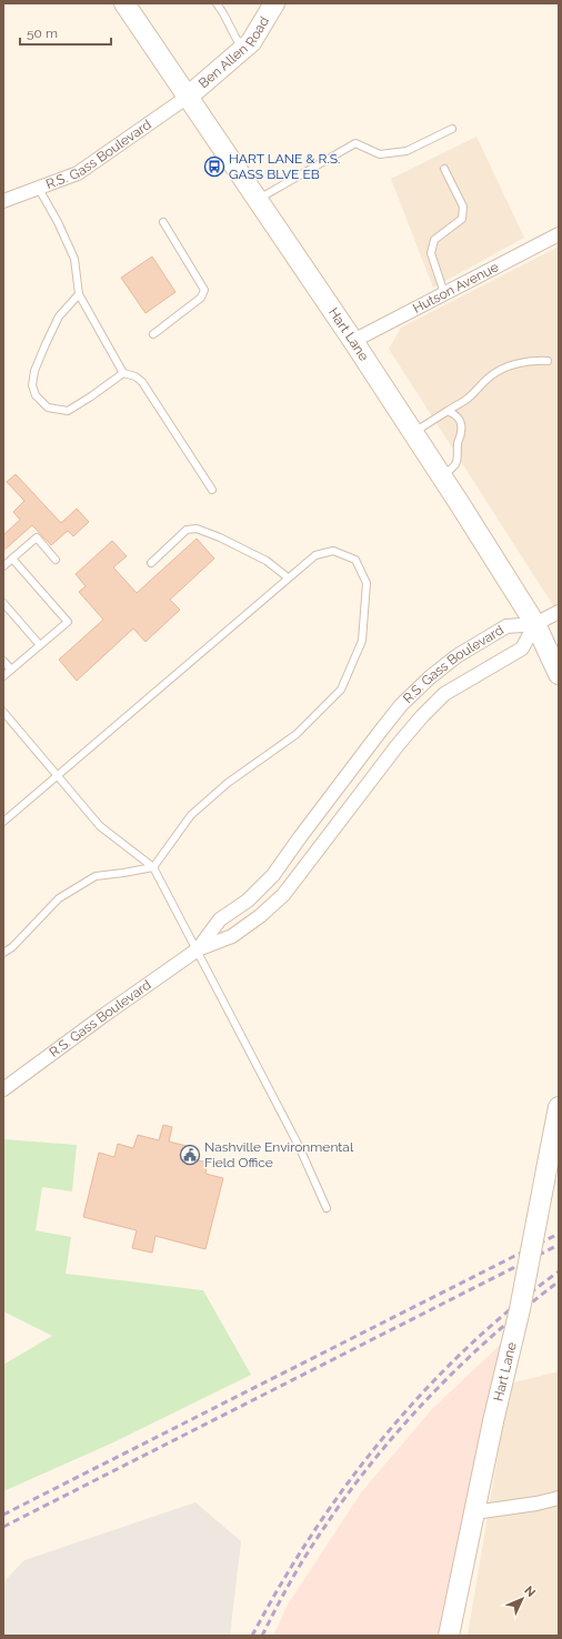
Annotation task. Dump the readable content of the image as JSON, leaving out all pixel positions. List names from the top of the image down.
{
  "streets": {
    "main road": ["Ben Allen Road", "Hart Lane"],
    "street": ["R.S. Gass Boulevard", "Hutson Avenue"]
  },
  "crossings": [
    ["Ben Allen Road", "R.S. Gass Boulevard"],
    ["Ben Allen Road", "Hart Lane"],
    ["R.S. Gass Boulevard", "Hart Lane"],
    ["Hutson Avenue", "Hart Lane"]
  ],
  "places": {
    "bus stop": ["HART LANE & R.S. GASS BLVE EB"],
    "public building": ["Nashville Environmental Field Office"]
  },
  "scale_bar": "50 m",
  "north": "top right"
}
